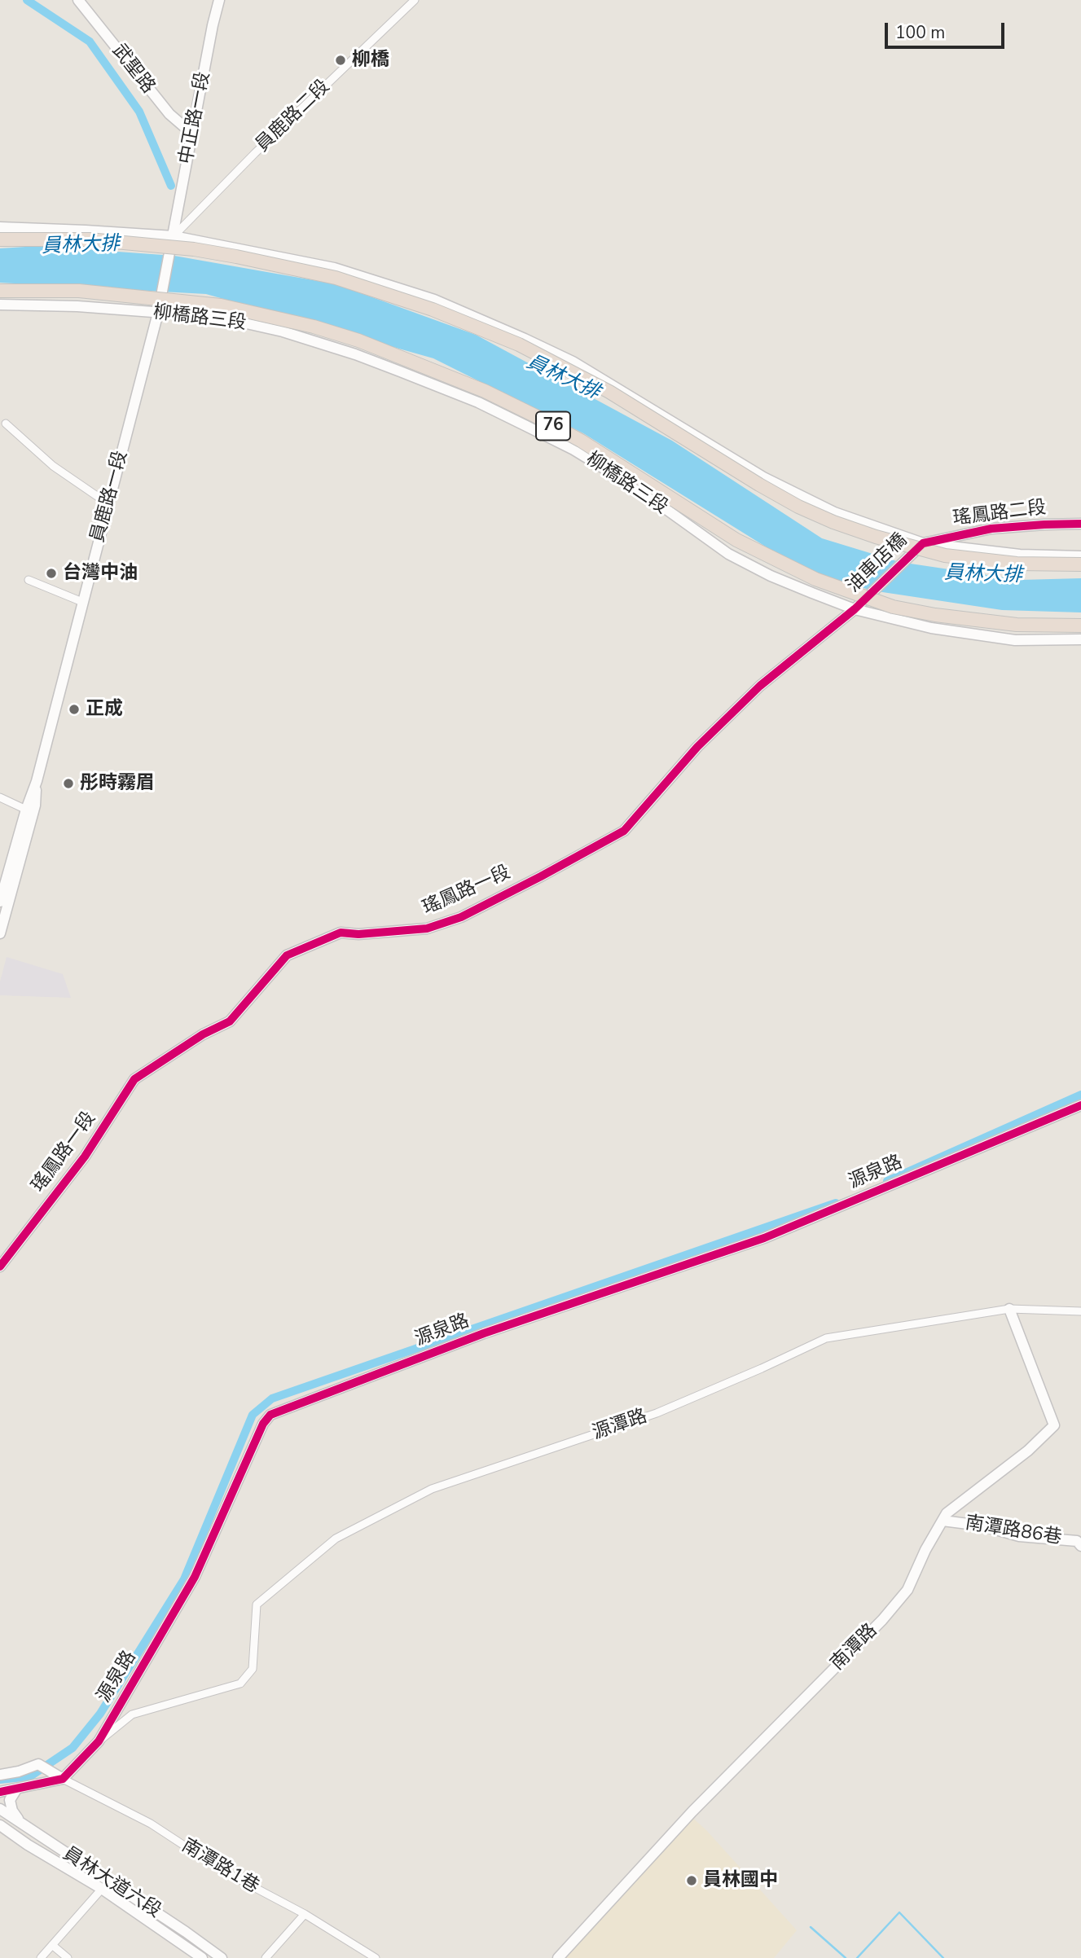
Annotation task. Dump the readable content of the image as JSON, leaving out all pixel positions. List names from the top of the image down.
{
  "streets": {
    "highway": ["76"],
    "street": [
      "武聖路",
      "員鹿路二段",
      "中正路一段",
      "柳橋路三段",
      "員鹿路一段",
      "瑤鳳路二段",
      "油車店橋",
      "瑤鳳路一段",
      "源泉路",
      "源潭路",
      "南潭路86巷",
      "南潭路",
      "南潭路1巷",
      "員林大道六段"
    ]
  },
  "crossings": [
    ["武聖路", "中正路一段"],
    ["員鹿路二段", "中正路一段"],
    ["中正路一段", "員鹿路一段"],
    ["柳橋路三段", "員鹿路一段"],
    ["柳橋路三段", "油車店橋"],
    ["柳橋路三段", "瑤鳳路一段"],
    ["瑤鳳路二段", "油車店橋"],
    ["油車店橋", "瑤鳳路一段"],
    ["源泉路", "源潭路"],
    ["源泉路", "南潭路1巷"],
    ["源潭路", "南潭路"],
    ["南潭路86巷", "南潭路"]
  ],
  "water": ["員林大排"],
  "places": [
    "柳橋",
    "台灣中油",
    "正成",
    "彤時霧眉",
    "員林國中"
  ],
  "scale_bar": "100 m"
}
